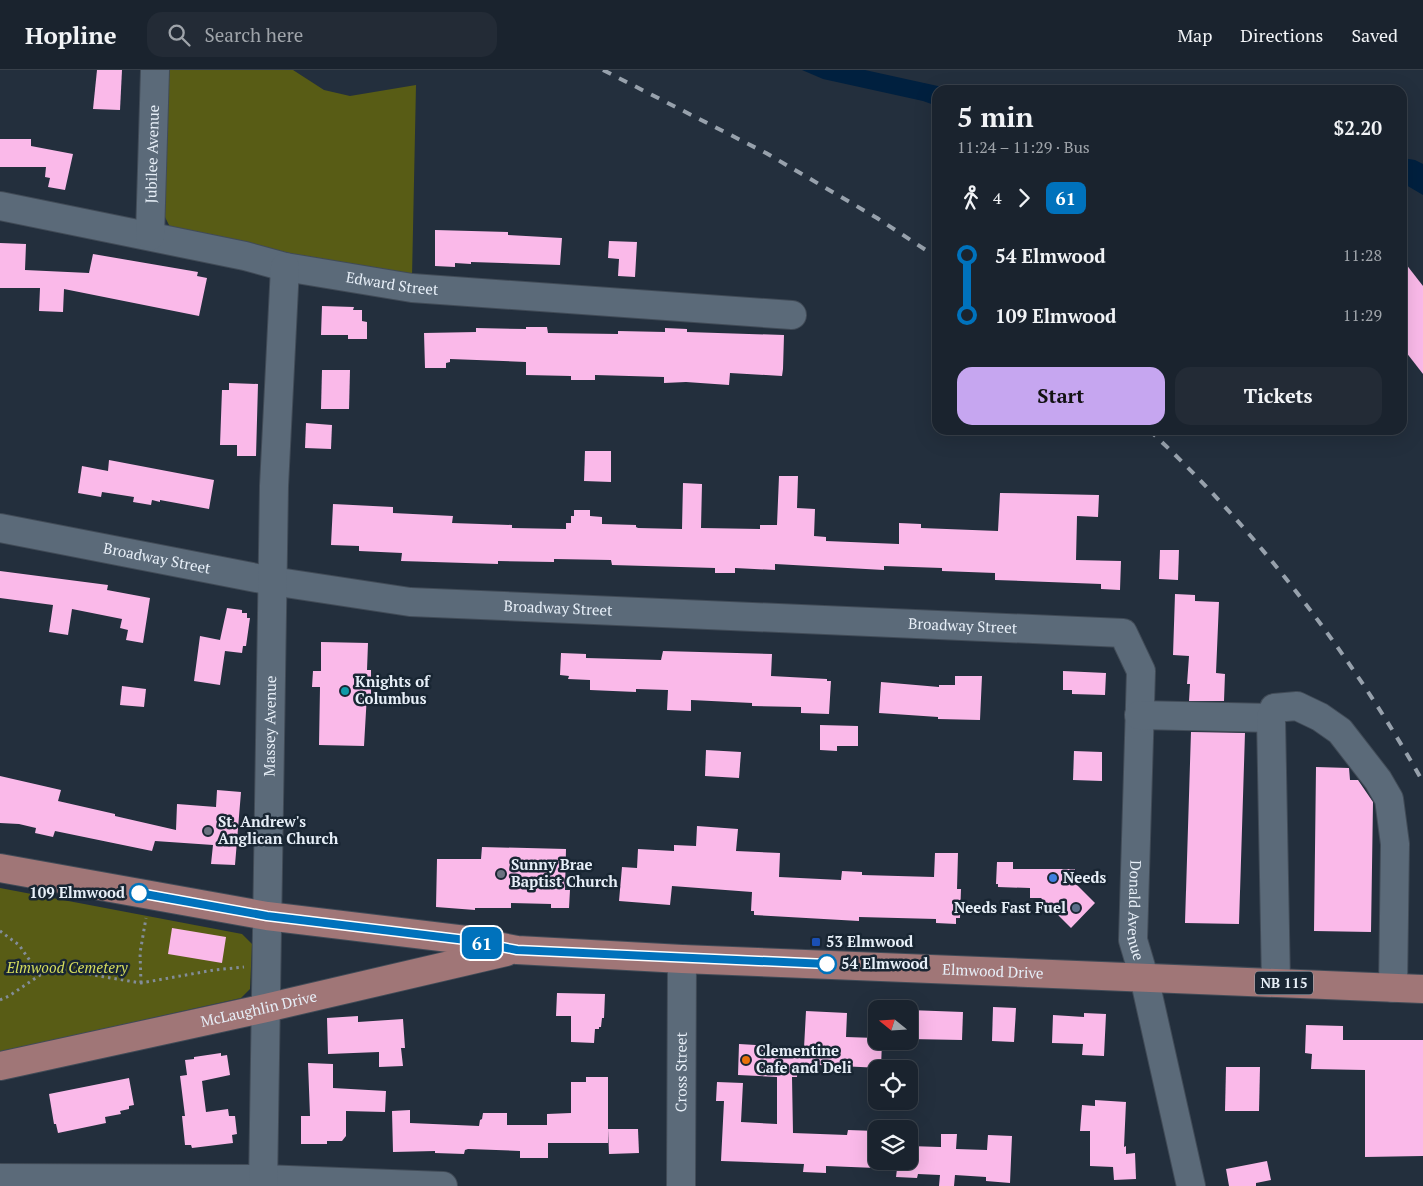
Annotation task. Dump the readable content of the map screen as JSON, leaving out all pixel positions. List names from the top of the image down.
{
  "streets": {
    "main road": ["Elmwood Drive", "NB 115", "McLaughlin Drive"],
    "street": [
      "Jubilee Avenue",
      "Edward Street",
      "Broadway Street",
      "Massey Avenue",
      "Donald Avenue",
      "Cross Street"
    ]
  },
  "crossings": [
    ["Jubilee Avenue", "Edward Street"],
    ["Edward Street", "Massey Avenue"],
    ["Broadway Street", "Massey Avenue"],
    ["Broadway Street", "Donald Avenue"],
    ["Massey Avenue", "Elmwood Drive"],
    ["Massey Avenue", "McLaughlin Drive"],
    ["Donald Avenue", "Elmwood Drive"],
    ["Elmwood Drive", "McLaughlin Drive"],
    ["Elmwood Drive", "Cross Street"]
  ],
  "parks": ["Elmwood Cemetery"],
  "places": {
    "other": [
      "Knights of Columbus",
      "St. Andrew's Anglican Church",
      "Sunny Brae Baptist Church",
      "Needs",
      "109 Elmwood",
      "Needs Fast Fuel",
      "54 Elmwood",
      "Clementine Cafe and Deli"
    ],
    "transit": ["53 Elmwood"]
  },
  "lines": ["bus line 61"],
  "north": "left",
  "page": {
    "header": "Hopline",
    "search": "Search here",
    "nav": ["Map", "Directions", "Saved"],
    "on_map": "61",
    "heading": ["5 min", "11:24 – 11:29 · Bus", "$2.20"],
    "legs": ["4", "61"],
    "list": [
      {
        "name": "54 Elmwood",
        "value": "11:28"
      },
      {
        "name": "109 Elmwood",
        "value": "11:29"
      }
    ],
    "buttons": ["Start", "Tickets"]
  }
}
